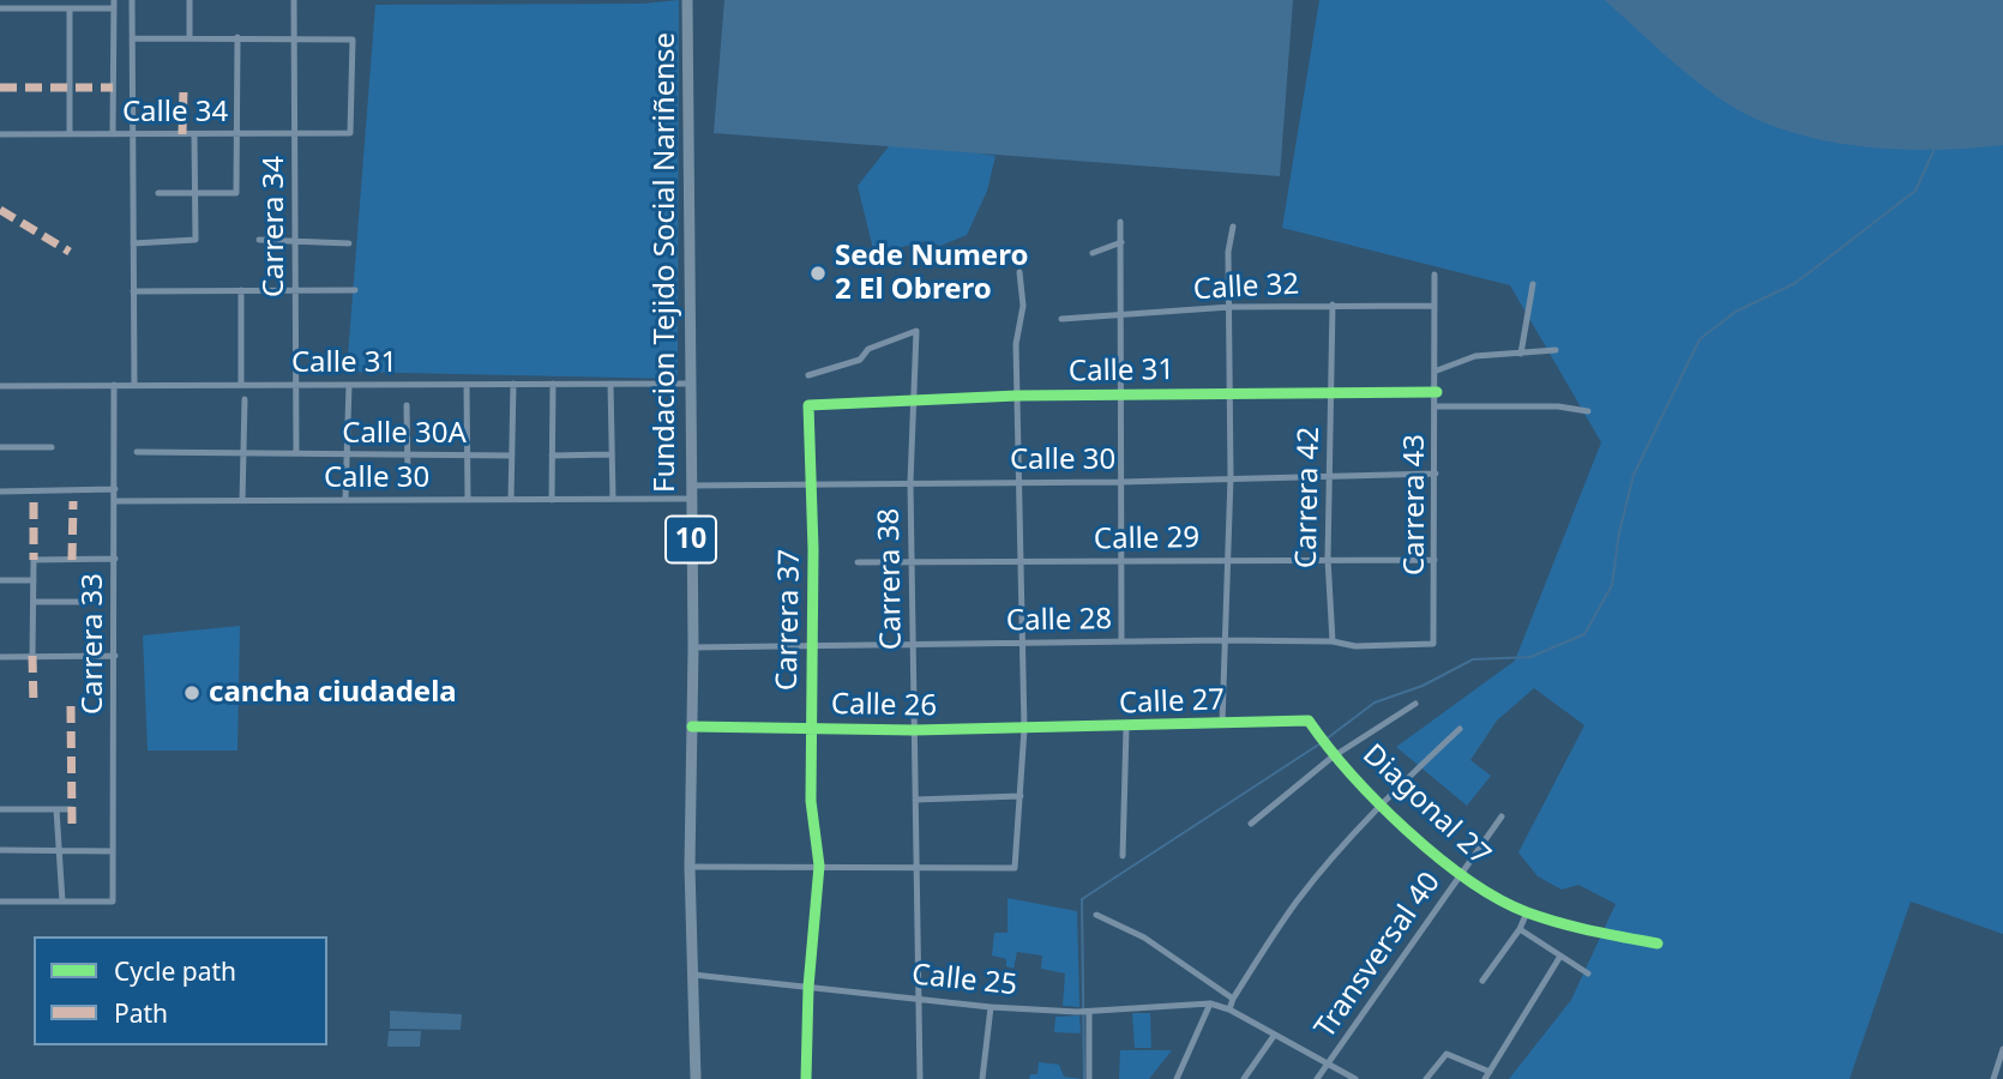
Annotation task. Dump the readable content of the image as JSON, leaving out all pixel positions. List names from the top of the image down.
{
  "streets": {
    "main road": ["Fundacion Tejido Social Nariñense", "10"],
    "street": [
      "Calle 34",
      "Carrera 34",
      "Calle 32",
      "Calle 31",
      "Calle 30A",
      "Calle 30",
      "Carrera 42",
      "Carrera 43",
      "Calle 29",
      "Carrera 38",
      "Carrera 37",
      "Calle 28",
      "Carrera 33",
      "Calle 27",
      "Calle 26",
      "Diagonal 27",
      "Transversal 40",
      "Calle 25"
    ]
  },
  "crossings": [
    ["Calle 34", "Carrera 34"],
    ["Carrera 34", "Calle 31"],
    ["Carrera 34", "Calle 30A"],
    ["Carrera 34", "Calle 30"],
    ["Fundacion Tejido Social Nariñense", "Calle 31"],
    ["Fundacion Tejido Social Nariñense", "Calle 30"],
    ["Fundacion Tejido Social Nariñense", "Calle 28"],
    ["Fundacion Tejido Social Nariñense", "Calle 26"],
    ["Fundacion Tejido Social Nariñense", "Calle 25"],
    ["Calle 32", "Carrera 42"],
    ["Calle 32", "Carrera 43"],
    ["Calle 31", "Carrera 42"],
    ["Calle 31", "Carrera 43"],
    ["Calle 31", "Carrera 38"],
    ["Calle 31", "Carrera 37"],
    ["Calle 31", "Carrera 33"],
    ["Calle 30A", "Calle 30"],
    ["Calle 30", "Carrera 42"],
    ["Calle 30", "Carrera 43"],
    ["Calle 30", "Carrera 38"],
    ["Calle 30", "Carrera 37"],
    ["Calle 30", "Carrera 33"],
    ["Carrera 42", "Calle 29"],
    ["Carrera 42", "Calle 28"],
    ["Carrera 43", "Calle 29"],
    ["Carrera 43", "Calle 28"],
    ["Calle 29", "Carrera 38"],
    ["Carrera 38", "Calle 28"],
    ["Carrera 38", "Calle 26"],
    ["Carrera 38", "Calle 25"],
    ["Carrera 37", "Calle 28"],
    ["Carrera 37", "Calle 26"],
    ["Carrera 37", "Calle 25"],
    ["Calle 27", "Calle 26"],
    ["Calle 27", "Diagonal 27"],
    ["Diagonal 27", "Transversal 40"],
    ["Transversal 40", "Calle 25"]
  ],
  "places": ["Sede Numero 2 El Obrero", "cancha ciudadela"],
  "legend": ["Cycle path", "Path"]
}
